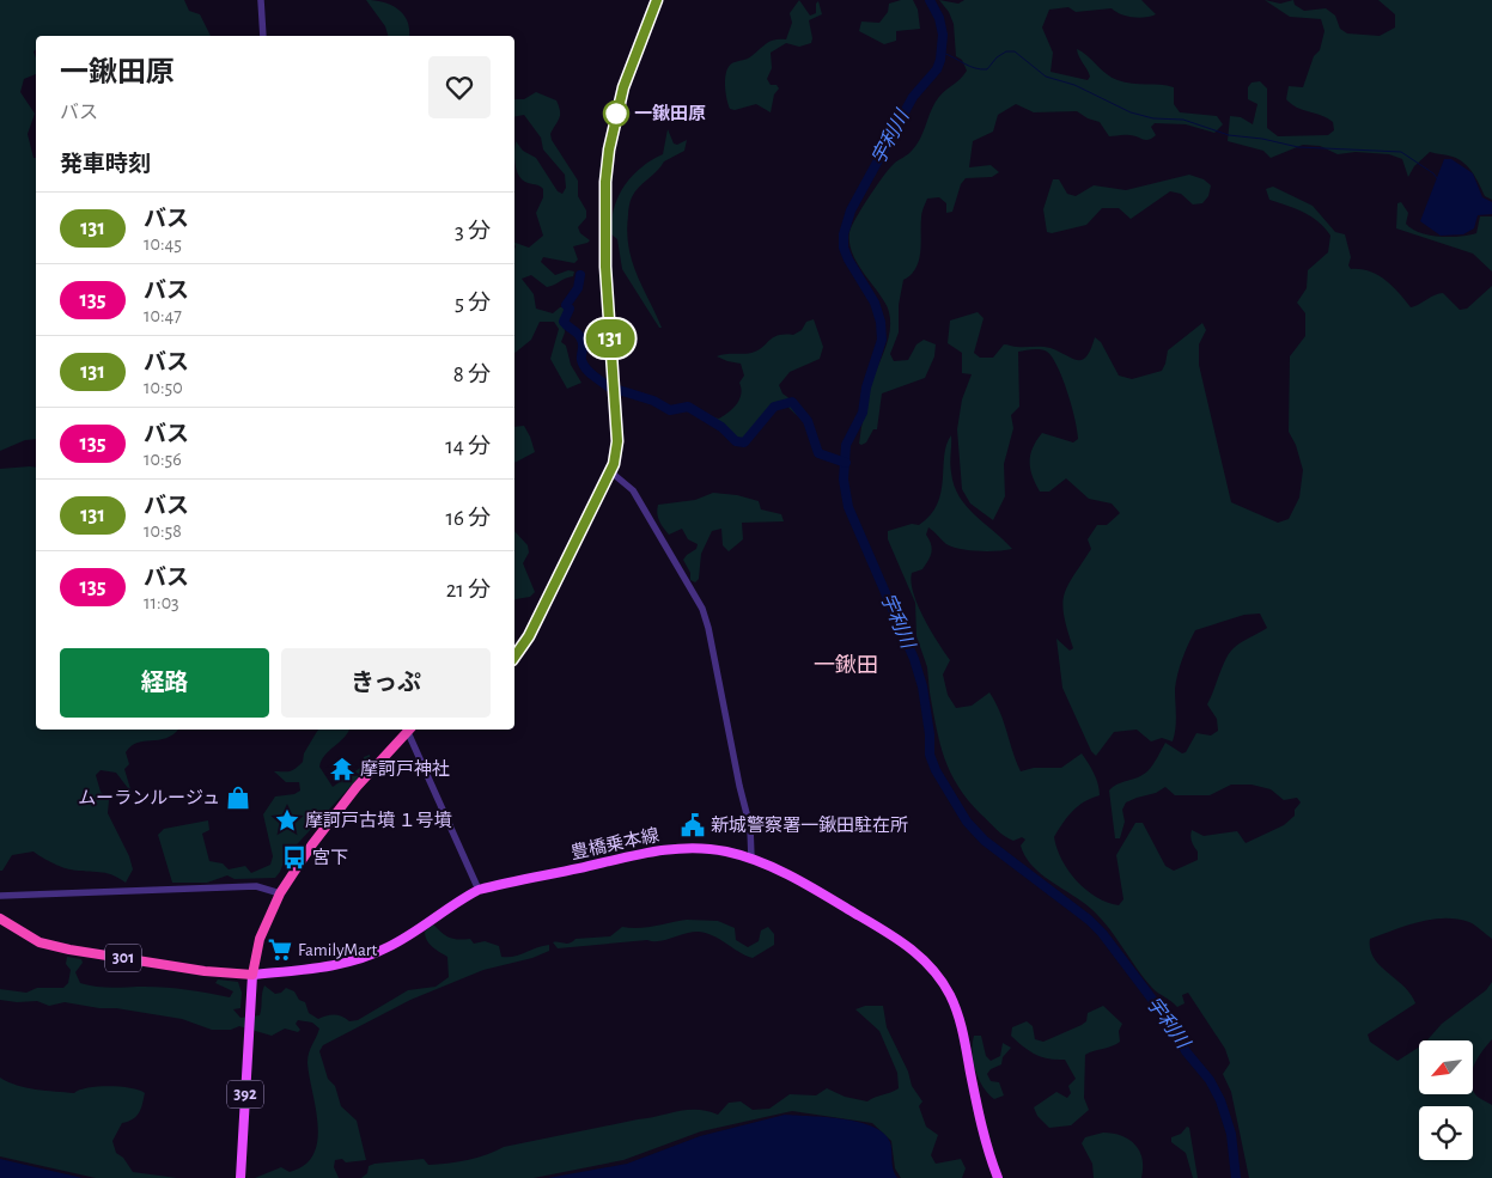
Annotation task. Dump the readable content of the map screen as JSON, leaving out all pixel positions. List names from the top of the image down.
{
  "streets": {
    "highway": ["301"],
    "main road": ["豊橋乗本線", "392"]
  },
  "crossings": [
    ["豊橋乗本線", "301"],
    ["豊橋乗本線", "392"],
    ["301", "392"]
  ],
  "districts": ["一鍬田"],
  "water": ["宇利川"],
  "places": {
    "other": ["一鍬田原"],
    "temple": ["摩訶戸神社"],
    "shop": ["ムーランルージュ"],
    "place": ["摩訶戸古墳 １号墳"],
    "public building": ["新城警察署一鍬田駐在所"],
    "bus stop": ["宮下"],
    "supermarket": ["FamilyMart"]
  },
  "lines": ["bus line 131"],
  "north": "bottom left",
  "page": {
    "on_map": "131",
    "heading": [
      ["一鍬田原", "バス"],
      "発車時刻"
    ],
    "list": [
      {
        "mark": "131",
        "name": "バス",
        "note": "10:45",
        "value": "3 分"
      },
      {
        "mark": "135",
        "name": "バス",
        "note": "10:47",
        "value": "5 分"
      },
      {
        "mark": "131",
        "name": "バス",
        "note": "10:50",
        "value": "8 分"
      },
      {
        "mark": "135",
        "name": "バス",
        "note": "10:56",
        "value": "14 分"
      },
      {
        "mark": "131",
        "name": "バス",
        "note": "10:58",
        "value": "16 分"
      },
      {
        "mark": "135",
        "name": "バス",
        "note": "11:03",
        "value": "21 分"
      }
    ],
    "buttons": ["経路", "きっぷ"]
  }
}
